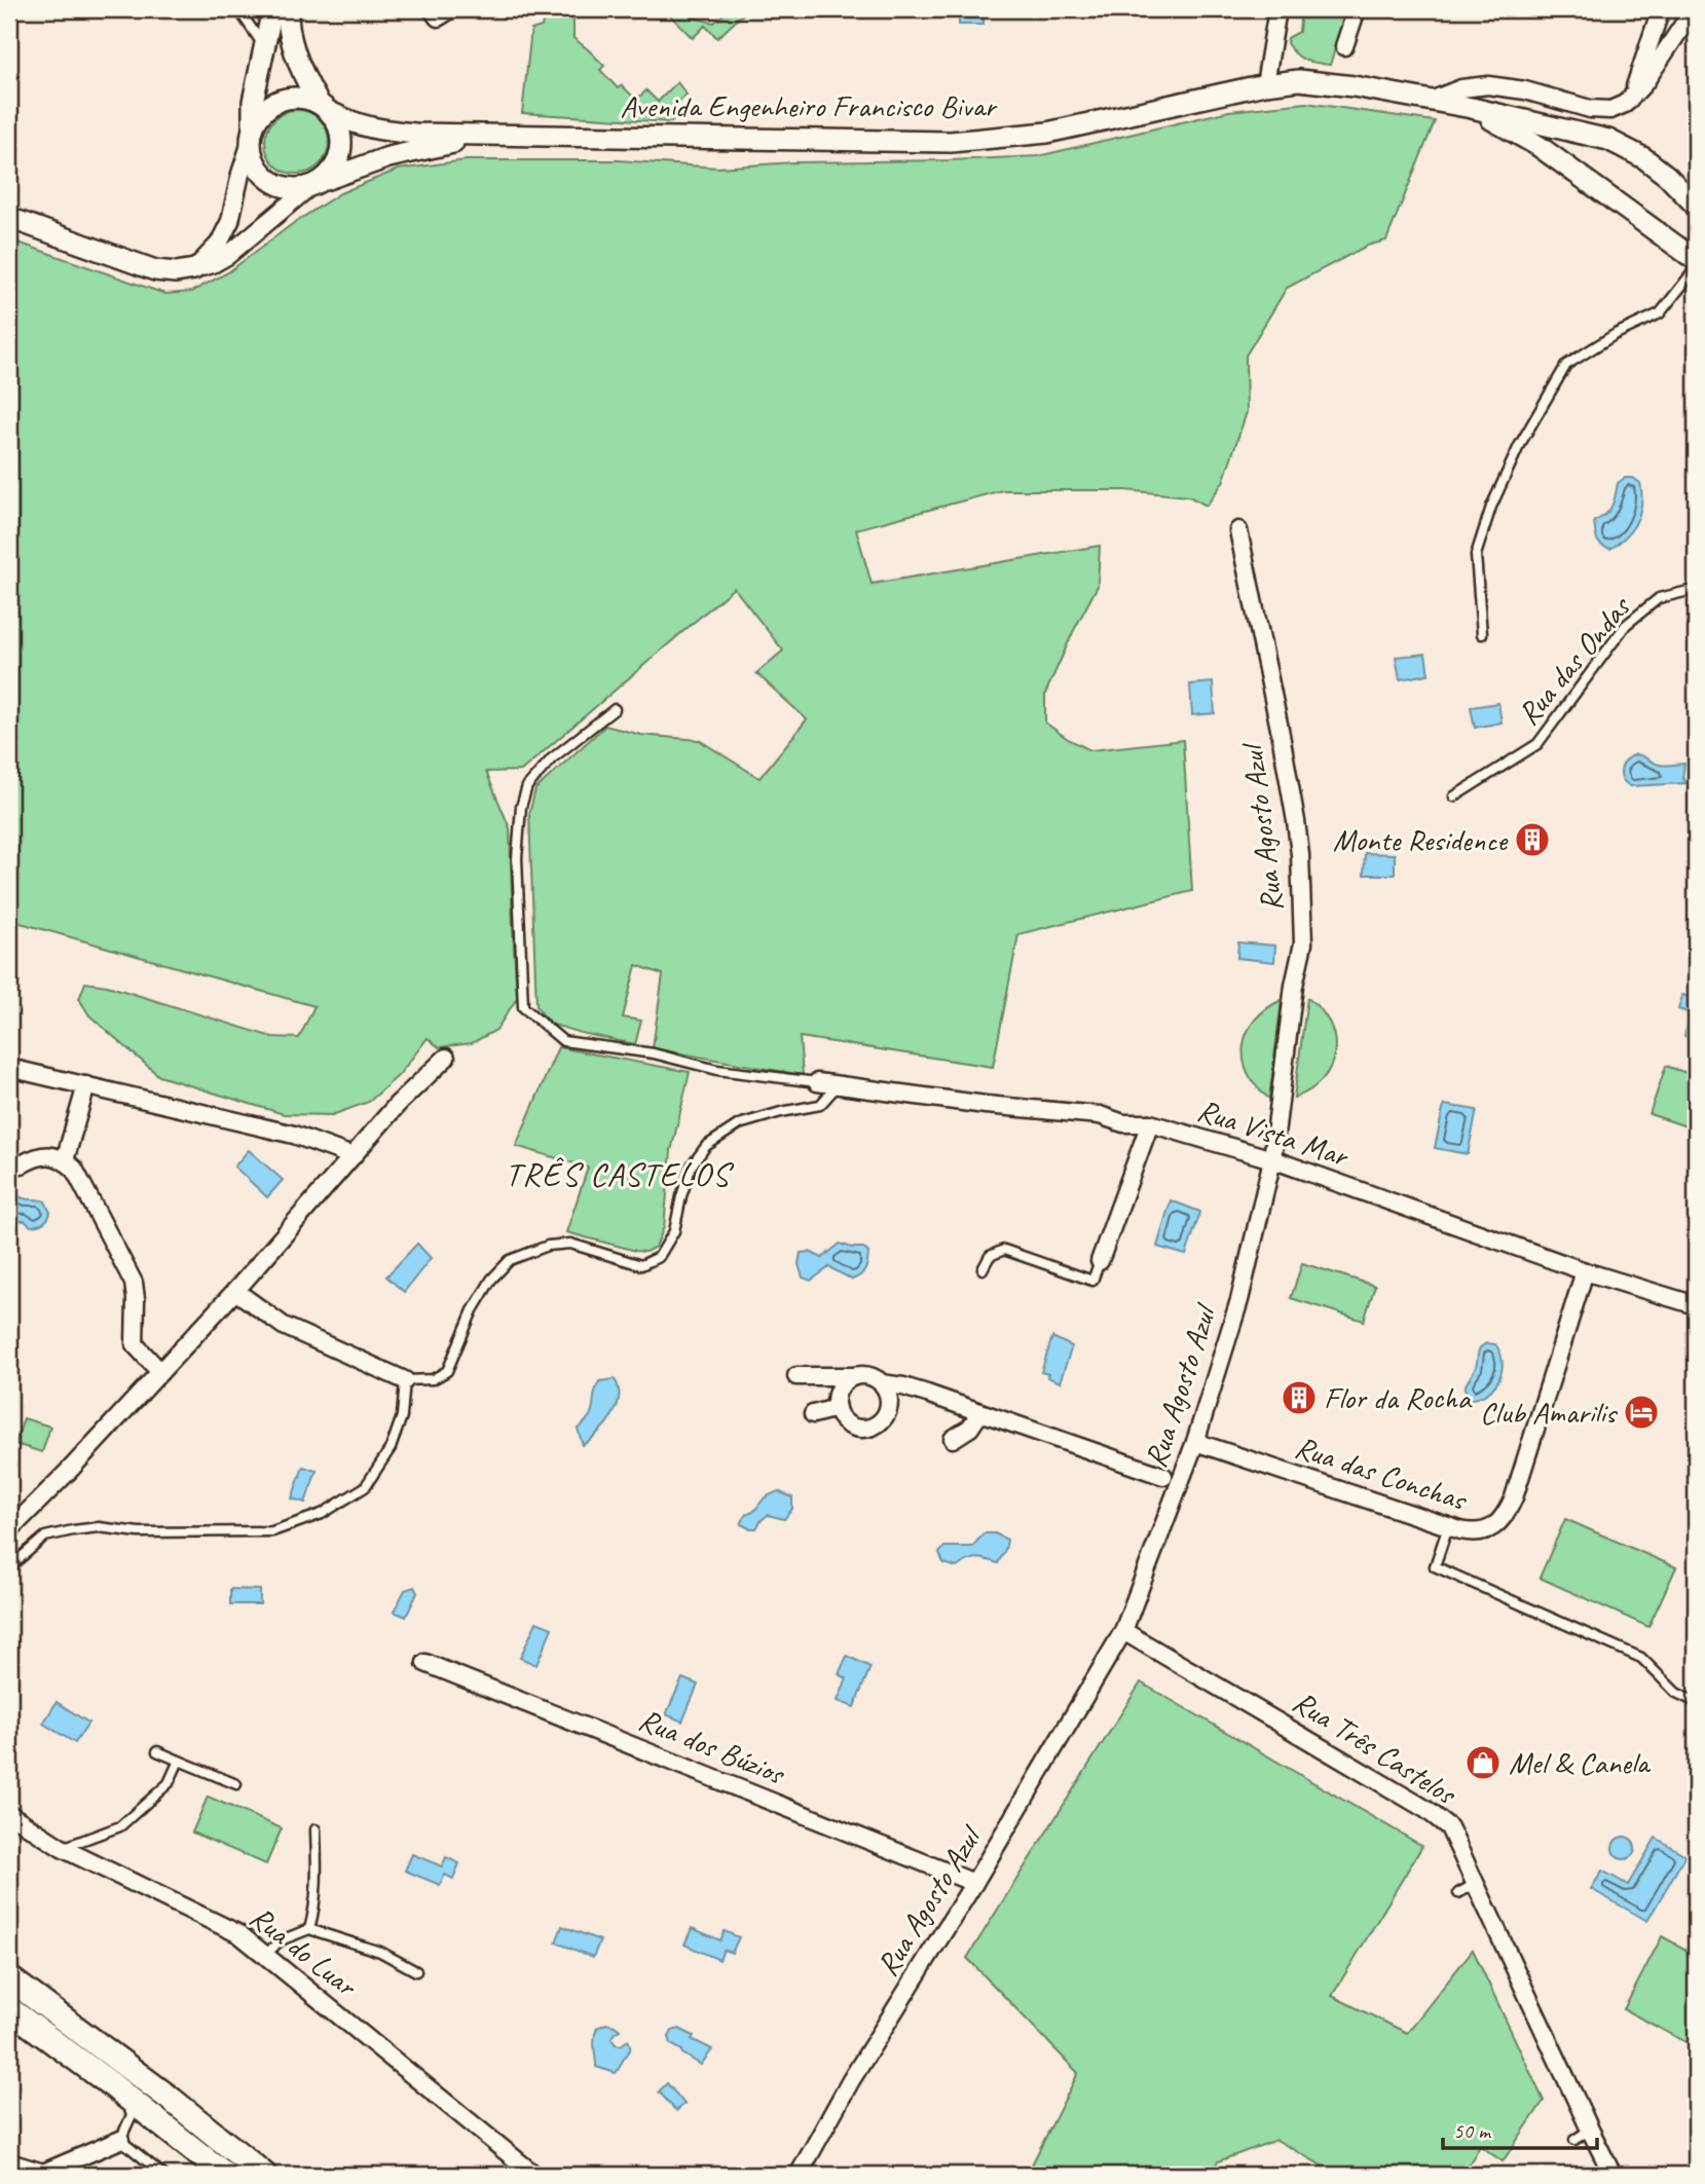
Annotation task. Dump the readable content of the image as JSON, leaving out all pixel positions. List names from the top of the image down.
{
  "streets": {
    "street": [
      "Avenida Engenheiro Francisco Bivar",
      "Rua Agosto Azul",
      "Rua Vista Mar",
      "Rua das Conchas",
      "Rua dos Búzios",
      "Rua Três Castelos",
      "Rua do Luar"
    ],
    "lane": ["Rua das Ondas"]
  },
  "crossings": [
    ["Rua Agosto Azul", "Rua Vista Mar"],
    ["Rua Agosto Azul", "Rua das Conchas"],
    ["Rua Agosto Azul", "Rua dos Búzios"],
    ["Rua Agosto Azul", "Rua Três Castelos"],
    ["Rua Vista Mar", "Rua das Conchas"]
  ],
  "districts": ["TRÊS CASTELOS"],
  "places": {
    "building": ["Monte Residence", "Flor da Rocha"],
    "hotel": ["Club Amarilis"],
    "shop": ["Mel & Canela"]
  },
  "scale_bar": "50 m"
}
